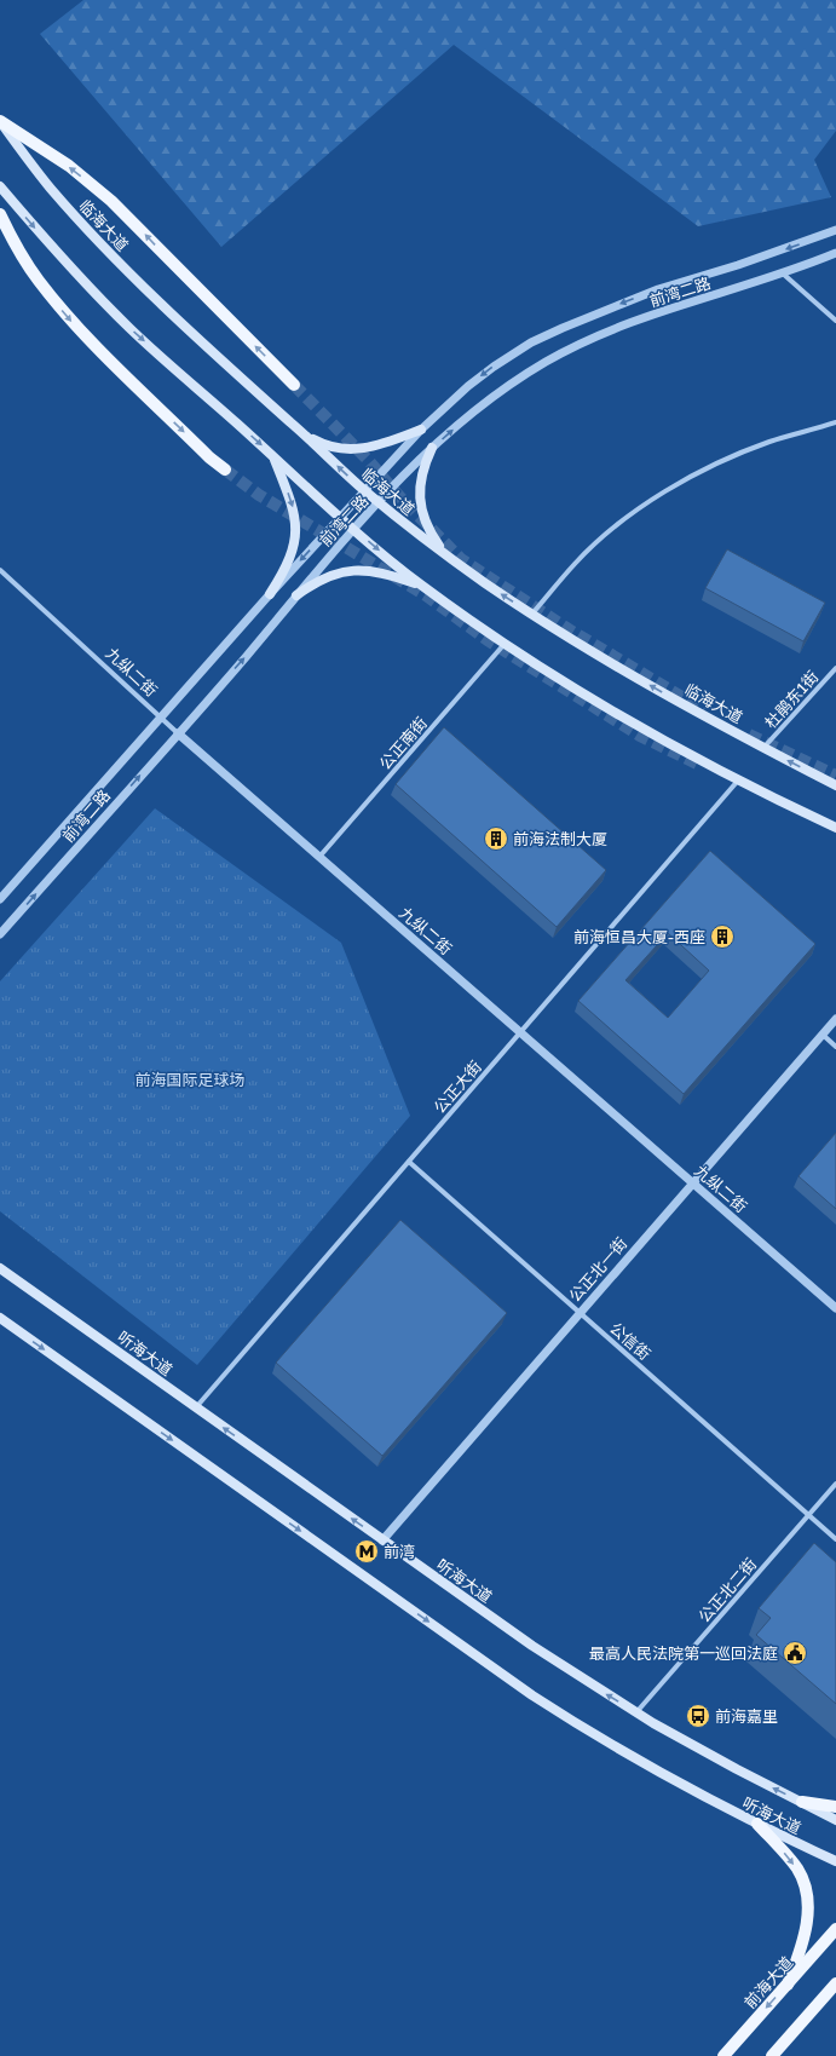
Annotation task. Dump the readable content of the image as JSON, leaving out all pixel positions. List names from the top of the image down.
{
  "streets": {
    "main road": ["临海大道", "听海大道", "前海大道"],
    "street": [
      "前湾二路",
      "九纵二街",
      "杜鹃东1街",
      "公正南街",
      "公正大街",
      "公正北一街",
      "公信街",
      "公正北二街"
    ]
  },
  "crossings": [
    ["临海大道", "前湾二路"],
    ["临海大道", "杜鹃东1街"],
    ["前湾二路", "九纵二街"],
    ["九纵二街", "公正南街"],
    ["九纵二街", "公正大街"],
    ["九纵二街", "公正北一街"],
    ["公正大街", "公信街"],
    ["公正大街", "听海大道"],
    ["公正北一街", "公信街"],
    ["公正北一街", "听海大道"],
    ["公信街", "公正北二街"],
    ["听海大道", "公正北二街"]
  ],
  "parks": ["前海国际足球场"],
  "places": {
    "building": ["前海法制大厦", "前海恒昌大厦-西座"],
    "metro station": ["前湾"],
    "public building": ["最高人民法院第一巡回法庭"],
    "bus stop": ["前海嘉里"]
  }
}
